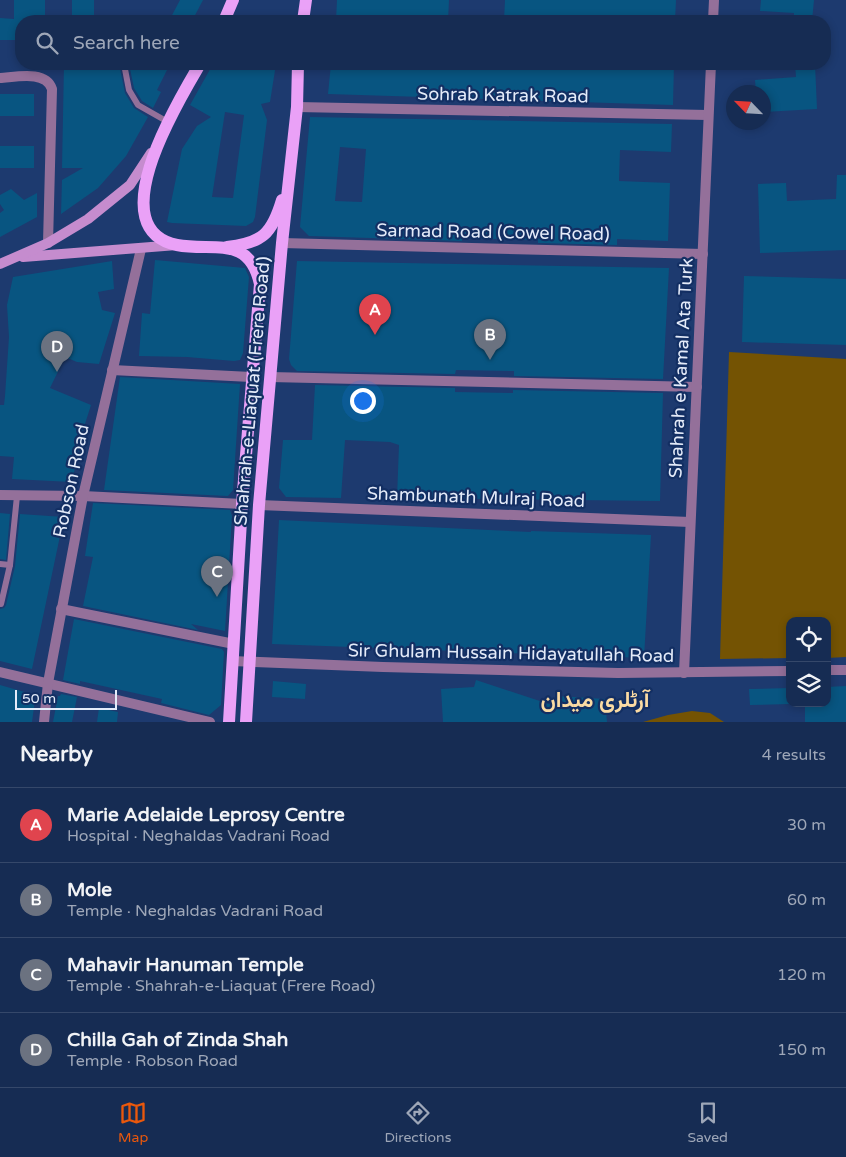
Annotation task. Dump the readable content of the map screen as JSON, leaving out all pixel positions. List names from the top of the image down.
{
  "streets": {
    "main road": ["Shahrah-e-Liaquat (Frere Road)"],
    "street": [
      "Sohrab Katrak Road",
      "Sarmad Road (Cowel Road)",
      "Shahrah e Kamal Ata Turk",
      "Robson Road",
      "Shambunath Mulraj Road",
      "Sir Ghulam Hussain Hidayatullah Road"
    ]
  },
  "crossings": [
    ["Sohrab Katrak Road", "Shahrah e Kamal Ata Turk"],
    ["Sohrab Katrak Road", "Shahrah-e-Liaquat (Frere Road)"],
    ["Sarmad Road (Cowel Road)", "Shahrah e Kamal Ata Turk"],
    ["Sarmad Road (Cowel Road)", "Shahrah-e-Liaquat (Frere Road)"],
    ["Shahrah e Kamal Ata Turk", "Shambunath Mulraj Road"],
    ["Shahrah e Kamal Ata Turk", "Sir Ghulam Hussain Hidayatullah Road"],
    ["Shahrah-e-Liaquat (Frere Road)", "Shambunath Mulraj Road"],
    ["Shahrah-e-Liaquat (Frere Road)", "Sir Ghulam Hussain Hidayatullah Road"]
  ],
  "districts": ["آرٹلری میدان"],
  "scale_bar": "50 m",
  "north": "top left",
  "page": {
    "search": "Search here",
    "pins": [
      "A",
      "B",
      "D",
      "C"
    ],
    "scale": "50 m",
    "heading": ["Nearby", "4 results"],
    "list": [
      {
        "mark": "A",
        "name": "Marie Adelaide Leprosy Centre",
        "note": "Hospital · Neghaldas Vadrani Road",
        "value": "30 m"
      },
      {
        "mark": "B",
        "name": "Mole",
        "note": "Temple · Neghaldas Vadrani Road",
        "value": "60 m"
      },
      {
        "mark": "C",
        "name": "Mahavir Hanuman Temple",
        "note": "Temple · Shahrah-e-Liaquat (Frere Road)",
        "value": "120 m"
      },
      {
        "mark": "D",
        "name": "Chilla Gah of Zinda Shah",
        "note": "Temple · Robson Road",
        "value": "150 m"
      }
    ],
    "nav": ["Map", "Directions", "Saved"]
  }
}
